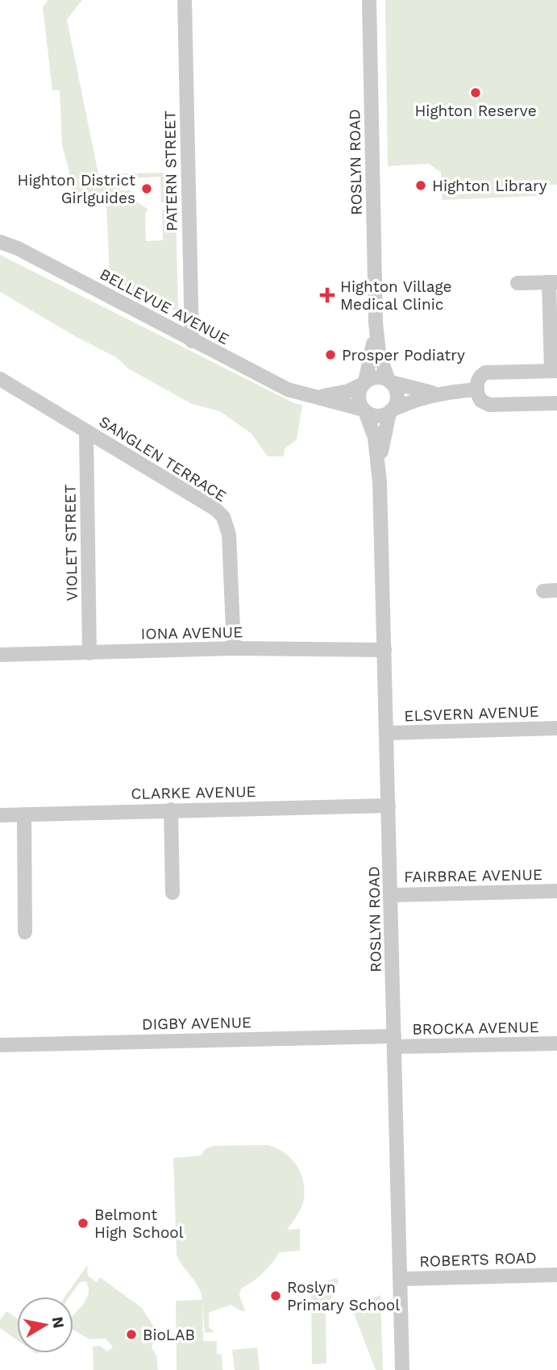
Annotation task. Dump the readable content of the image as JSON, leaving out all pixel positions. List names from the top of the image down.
{
  "streets": {
    "street": [
      "ROSLYN ROAD",
      "PATERN STREET",
      "BELLEVUE AVENUE",
      "SANGLEN TERRACE",
      "VIOLET STREET",
      "IONA AVENUE",
      "ELSVERN AVENUE",
      "CLARKE AVENUE",
      "FAIRBRAE AVENUE",
      "DIGBY AVENUE",
      "BROCKA AVENUE",
      "ROBERTS ROAD"
    ]
  },
  "crossings": [
    ["ROSLYN ROAD", "BELLEVUE AVENUE"],
    ["ROSLYN ROAD", "IONA AVENUE"],
    ["ROSLYN ROAD", "ELSVERN AVENUE"],
    ["ROSLYN ROAD", "CLARKE AVENUE"],
    ["ROSLYN ROAD", "FAIRBRAE AVENUE"],
    ["ROSLYN ROAD", "DIGBY AVENUE"],
    ["ROSLYN ROAD", "BROCKA AVENUE"],
    ["ROSLYN ROAD", "ROBERTS ROAD"],
    ["PATERN STREET", "BELLEVUE AVENUE"],
    ["SANGLEN TERRACE", "VIOLET STREET"],
    ["SANGLEN TERRACE", "IONA AVENUE"],
    ["VIOLET STREET", "IONA AVENUE"],
    ["DIGBY AVENUE", "BROCKA AVENUE"]
  ],
  "places": {
    "other": [
      "Highton Reserve",
      "Highton Library",
      "Highton District Girlguides",
      "Prosper Podiatry",
      "Belmont High School",
      "Roslyn Primary School",
      "BioLAB"
    ],
    "health": ["Highton Village Medical Clinic"]
  },
  "north": "right"
}
